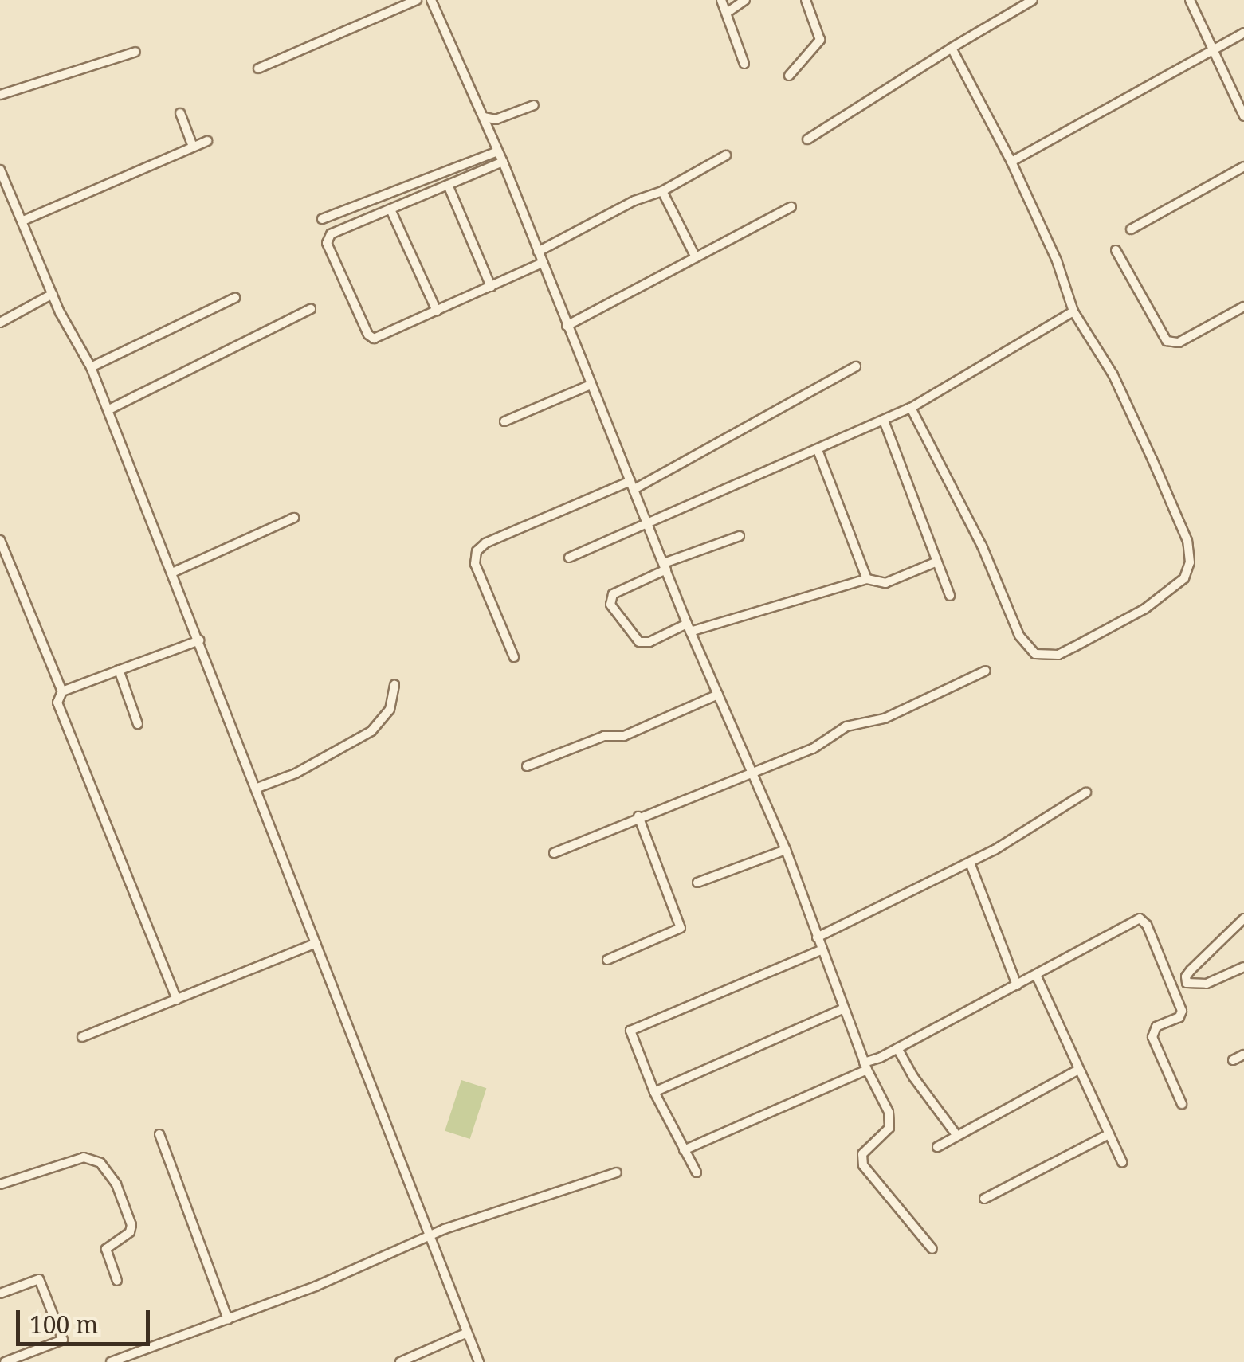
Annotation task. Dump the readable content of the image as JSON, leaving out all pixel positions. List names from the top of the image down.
{
  "scale_bar": "100 m"
}
